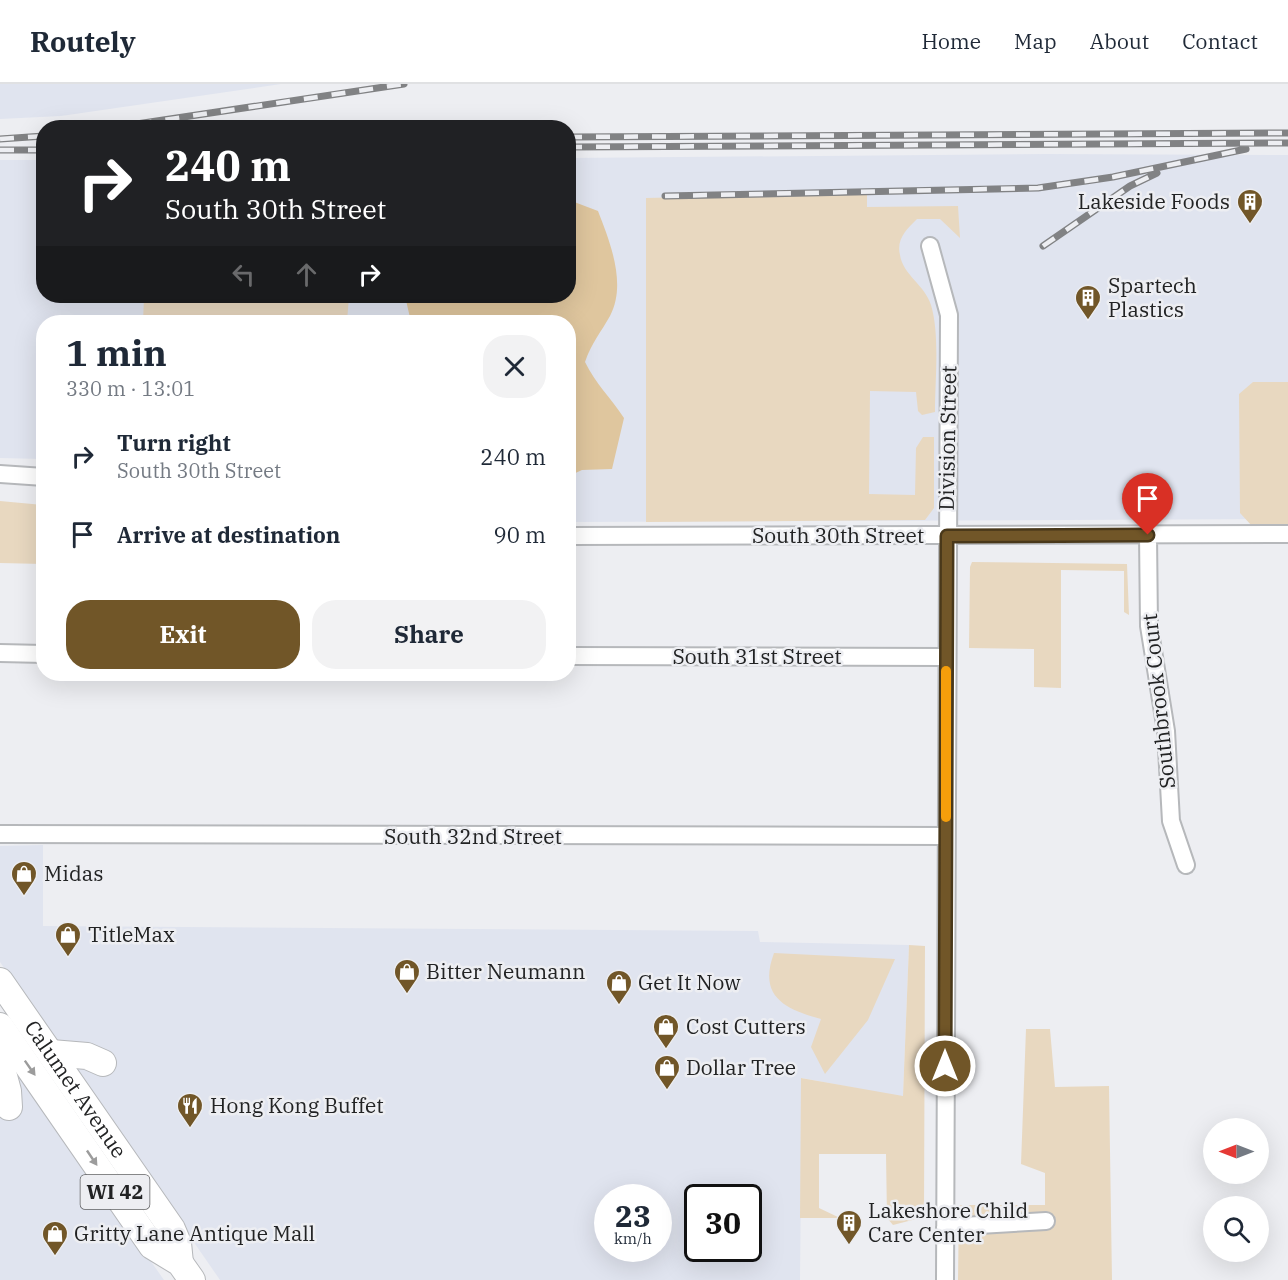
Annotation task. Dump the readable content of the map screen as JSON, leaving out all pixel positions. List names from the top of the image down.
{
  "streets": {
    "main road": ["Calumet Avenue", "WI 42"],
    "street": [
      "Division Street",
      "South 30th Street",
      "South 31st Street",
      "Southbrook Court",
      "South 32nd Street"
    ]
  },
  "crossings": [
    ["Division Street", "South 30th Street"],
    ["Division Street", "South 31st Street"],
    ["Division Street", "South 32nd Street"],
    ["South 30th Street", "Southbrook Court"]
  ],
  "places": {
    "building": ["Lakeside Foods", "Spartech Plastics", "Lakeshore Child Care Center"],
    "shop": [
      "Midas",
      "TitleMax",
      "Bitter Neumann",
      "Get It Now",
      "Cost Cutters",
      "Dollar Tree",
      "Gritty Lane Antique Mall"
    ],
    "restaurant": ["Hong Kong Buffet"]
  },
  "north": "left",
  "page": {
    "header": "Routely",
    "nav": [
      "Home",
      "Map",
      "About",
      "Contact"
    ],
    "turn": ["240 m", "South 30th Street"],
    "heading": ["1 min", "330 m · 13:01"],
    "list": [
      {
        "name": "Turn right",
        "note": "South 30th Street",
        "value": "240 m"
      },
      {
        "name": "Arrive at destination",
        "value": "90 m"
      }
    ],
    "buttons": ["Exit", "Share"],
    "speed": "23 km/h",
    "limit": "30"
  }
}
